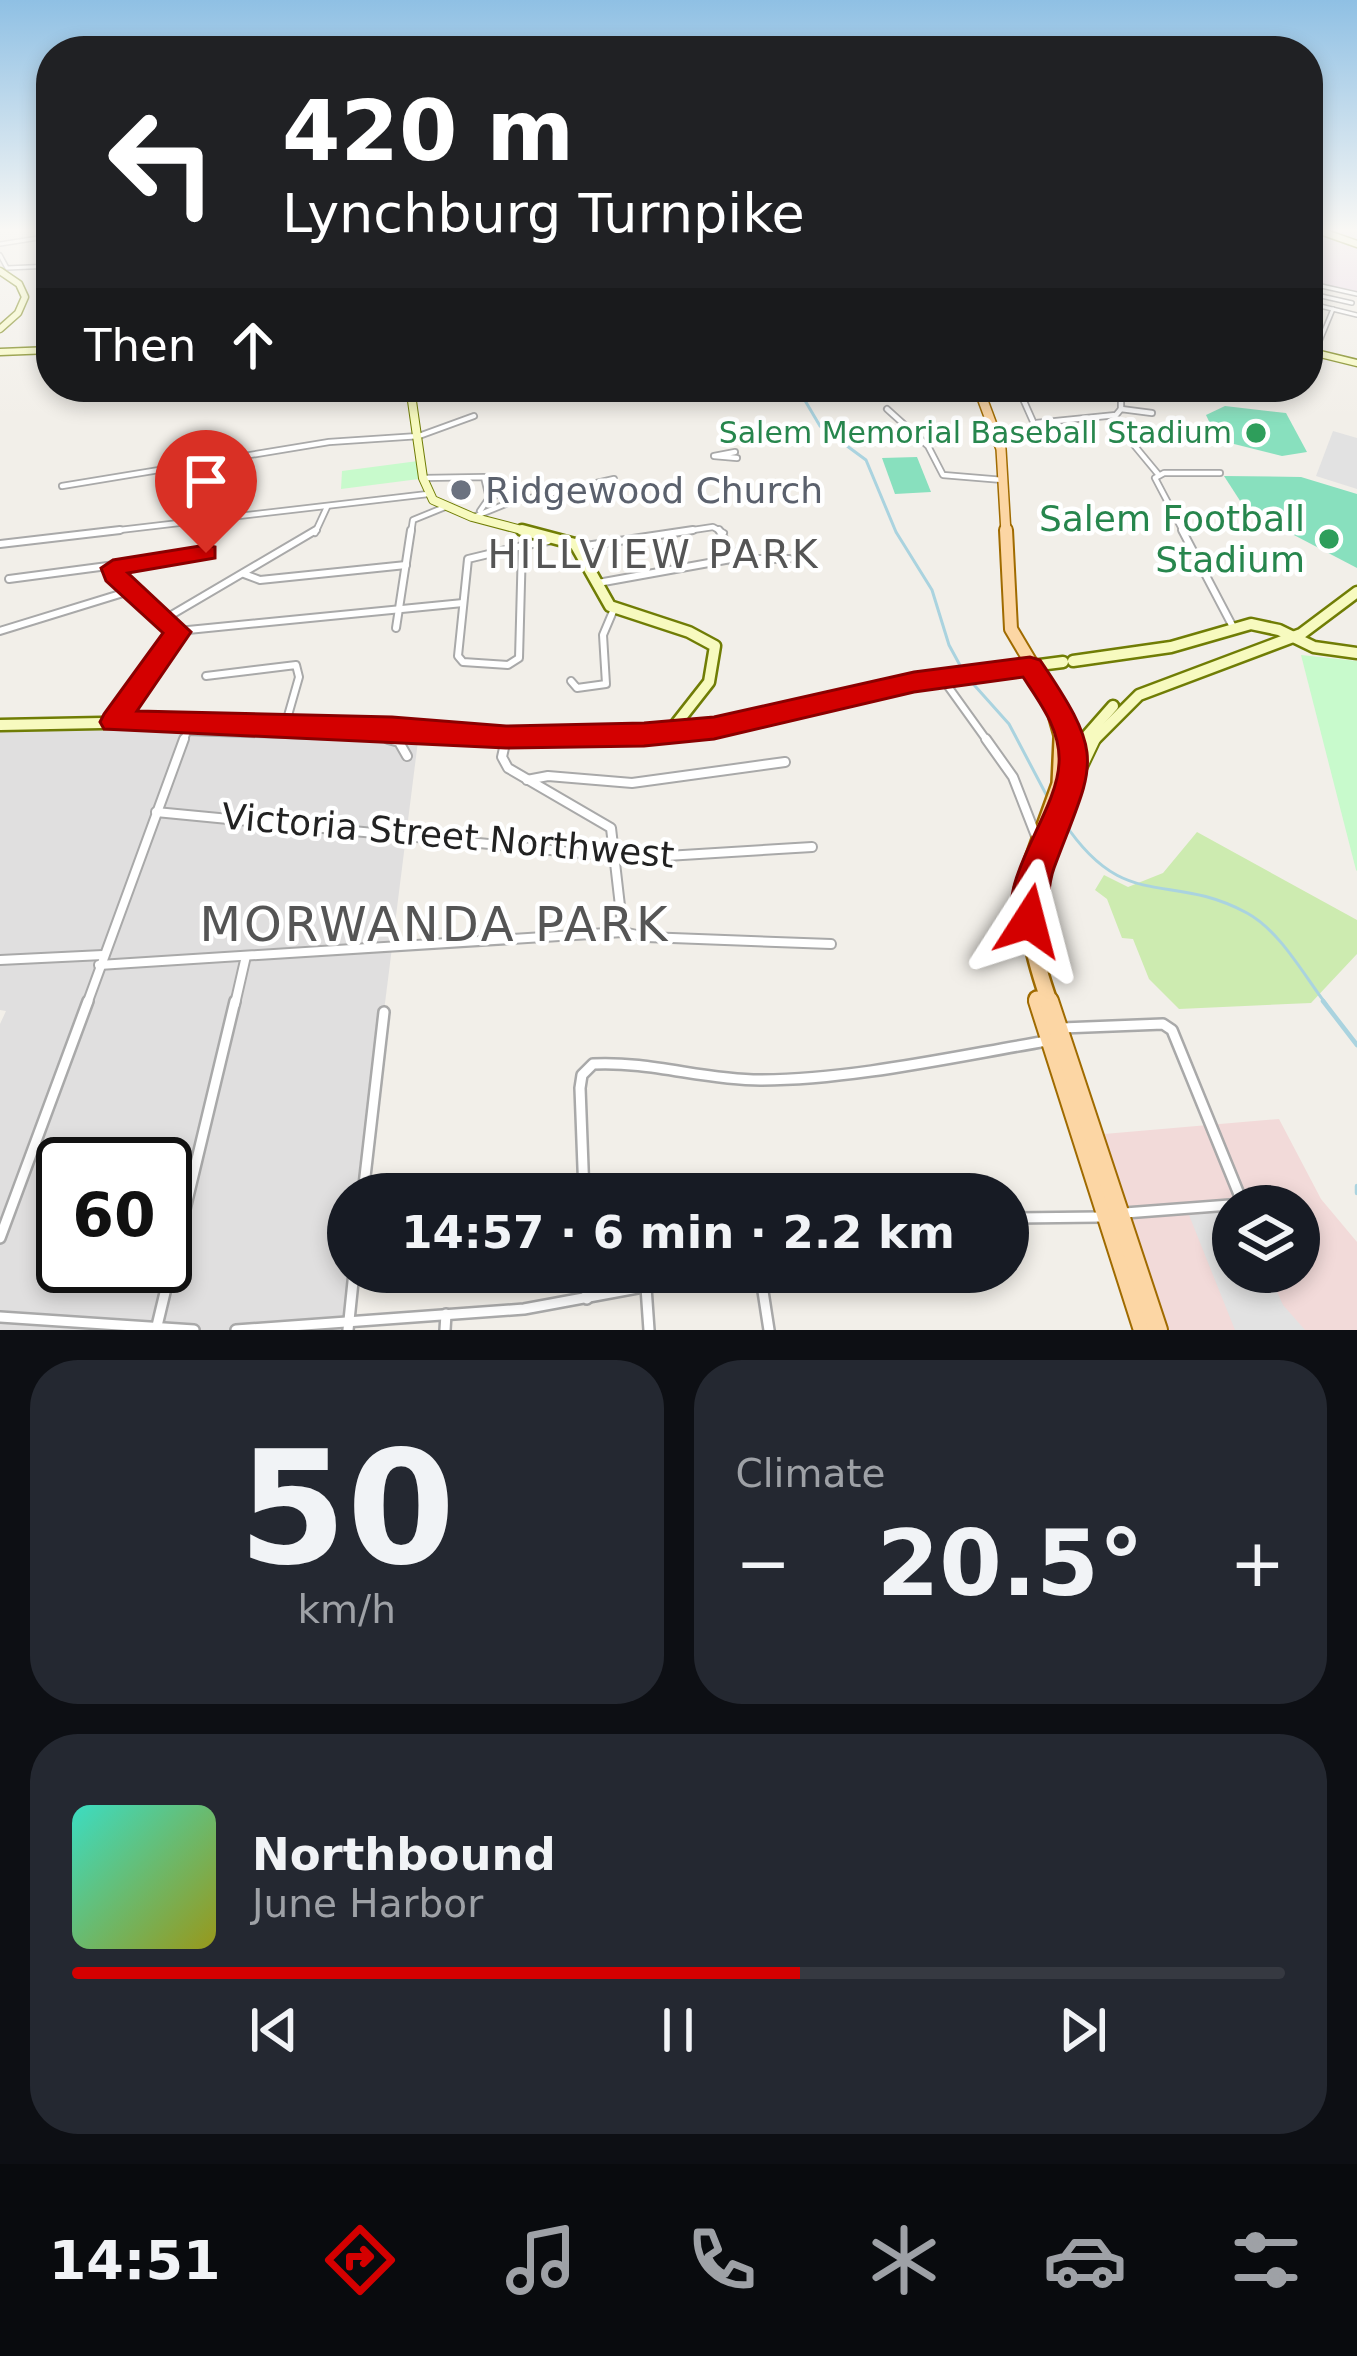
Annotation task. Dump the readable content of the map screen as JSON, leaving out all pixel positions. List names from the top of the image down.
{
  "streets": {
    "street": ["Victoria Street Northwest"]
  },
  "districts": ["HILLVIEW PARK", "MORWANDA PARK"],
  "places": ["Salem Memorial Baseball Stadium", "Ridgewood Church", "Salem Football Stadium"],
  "page": {
    "turn": ["420 m", "Lynchburg Turnpike"],
    "then": "Then",
    "limit": "60",
    "trip": "14:57 · 6 min · 2.2 km",
    "tile": [
      ["50", "km/h"],
      "Climate"
    ],
    "heat": ["−", "20.5°", "+"],
    "song": ["Northbound", "June Harbor"],
    "tabs": "14:51"
  }
}
